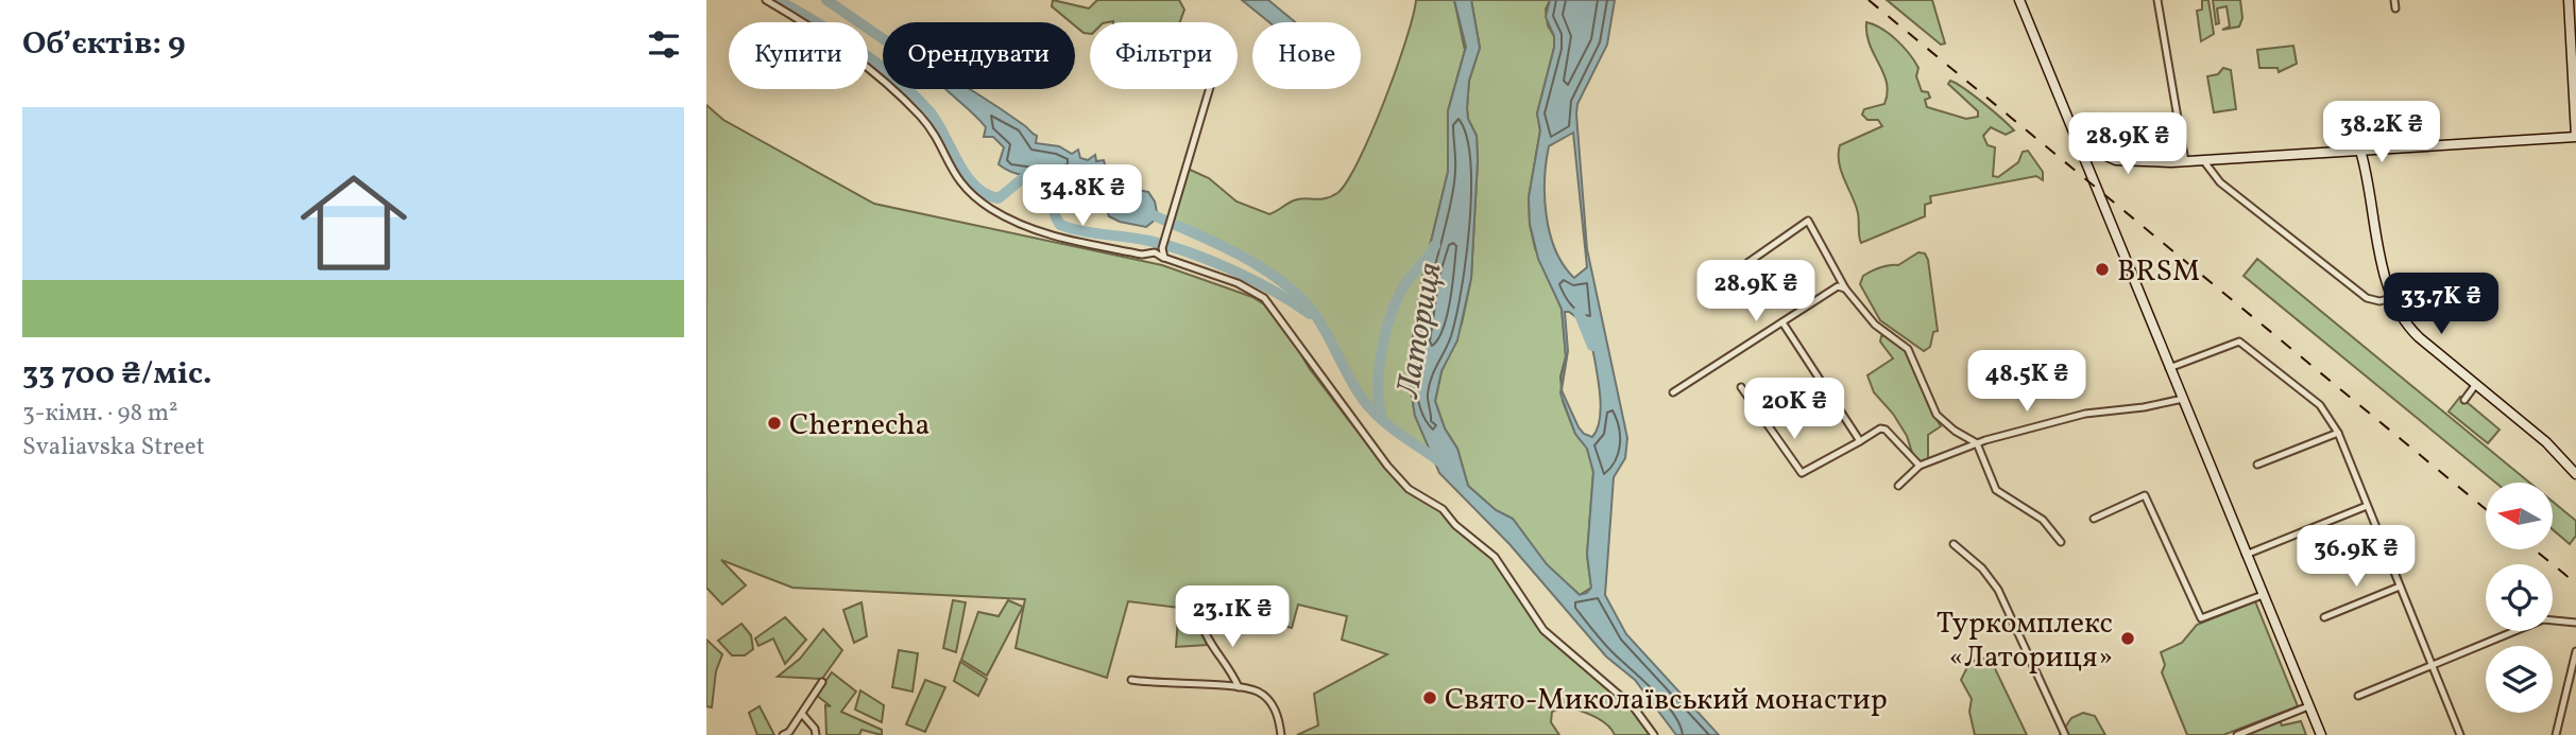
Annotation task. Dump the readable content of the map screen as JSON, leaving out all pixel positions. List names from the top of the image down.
{
  "water": ["Латориця"],
  "places": [
    "BRSM",
    "Chernecha",
    "Туркомплекс «Латориця»",
    "Свято-Миколаївський монастир"
  ],
  "north": "left",
  "page": {
    "heading": "Об’єктів: 9",
    "chip": [
      "Купити",
      "Орендувати",
      "Фільтри",
      "Нове"
    ],
    "list": [
      {
        "name": "33 700 ₴/міс.",
        "note": "3-кімн. · 98 m² · Svaliavska Street"
      }
    ],
    "price": [
      "38.2K ₴",
      "28.9K ₴",
      "34.8K ₴",
      "28.9K ₴",
      "33.7K ₴",
      "48.5K ₴",
      "20K ₴",
      "36.9K ₴",
      "23.1K ₴"
    ]
  }
}
